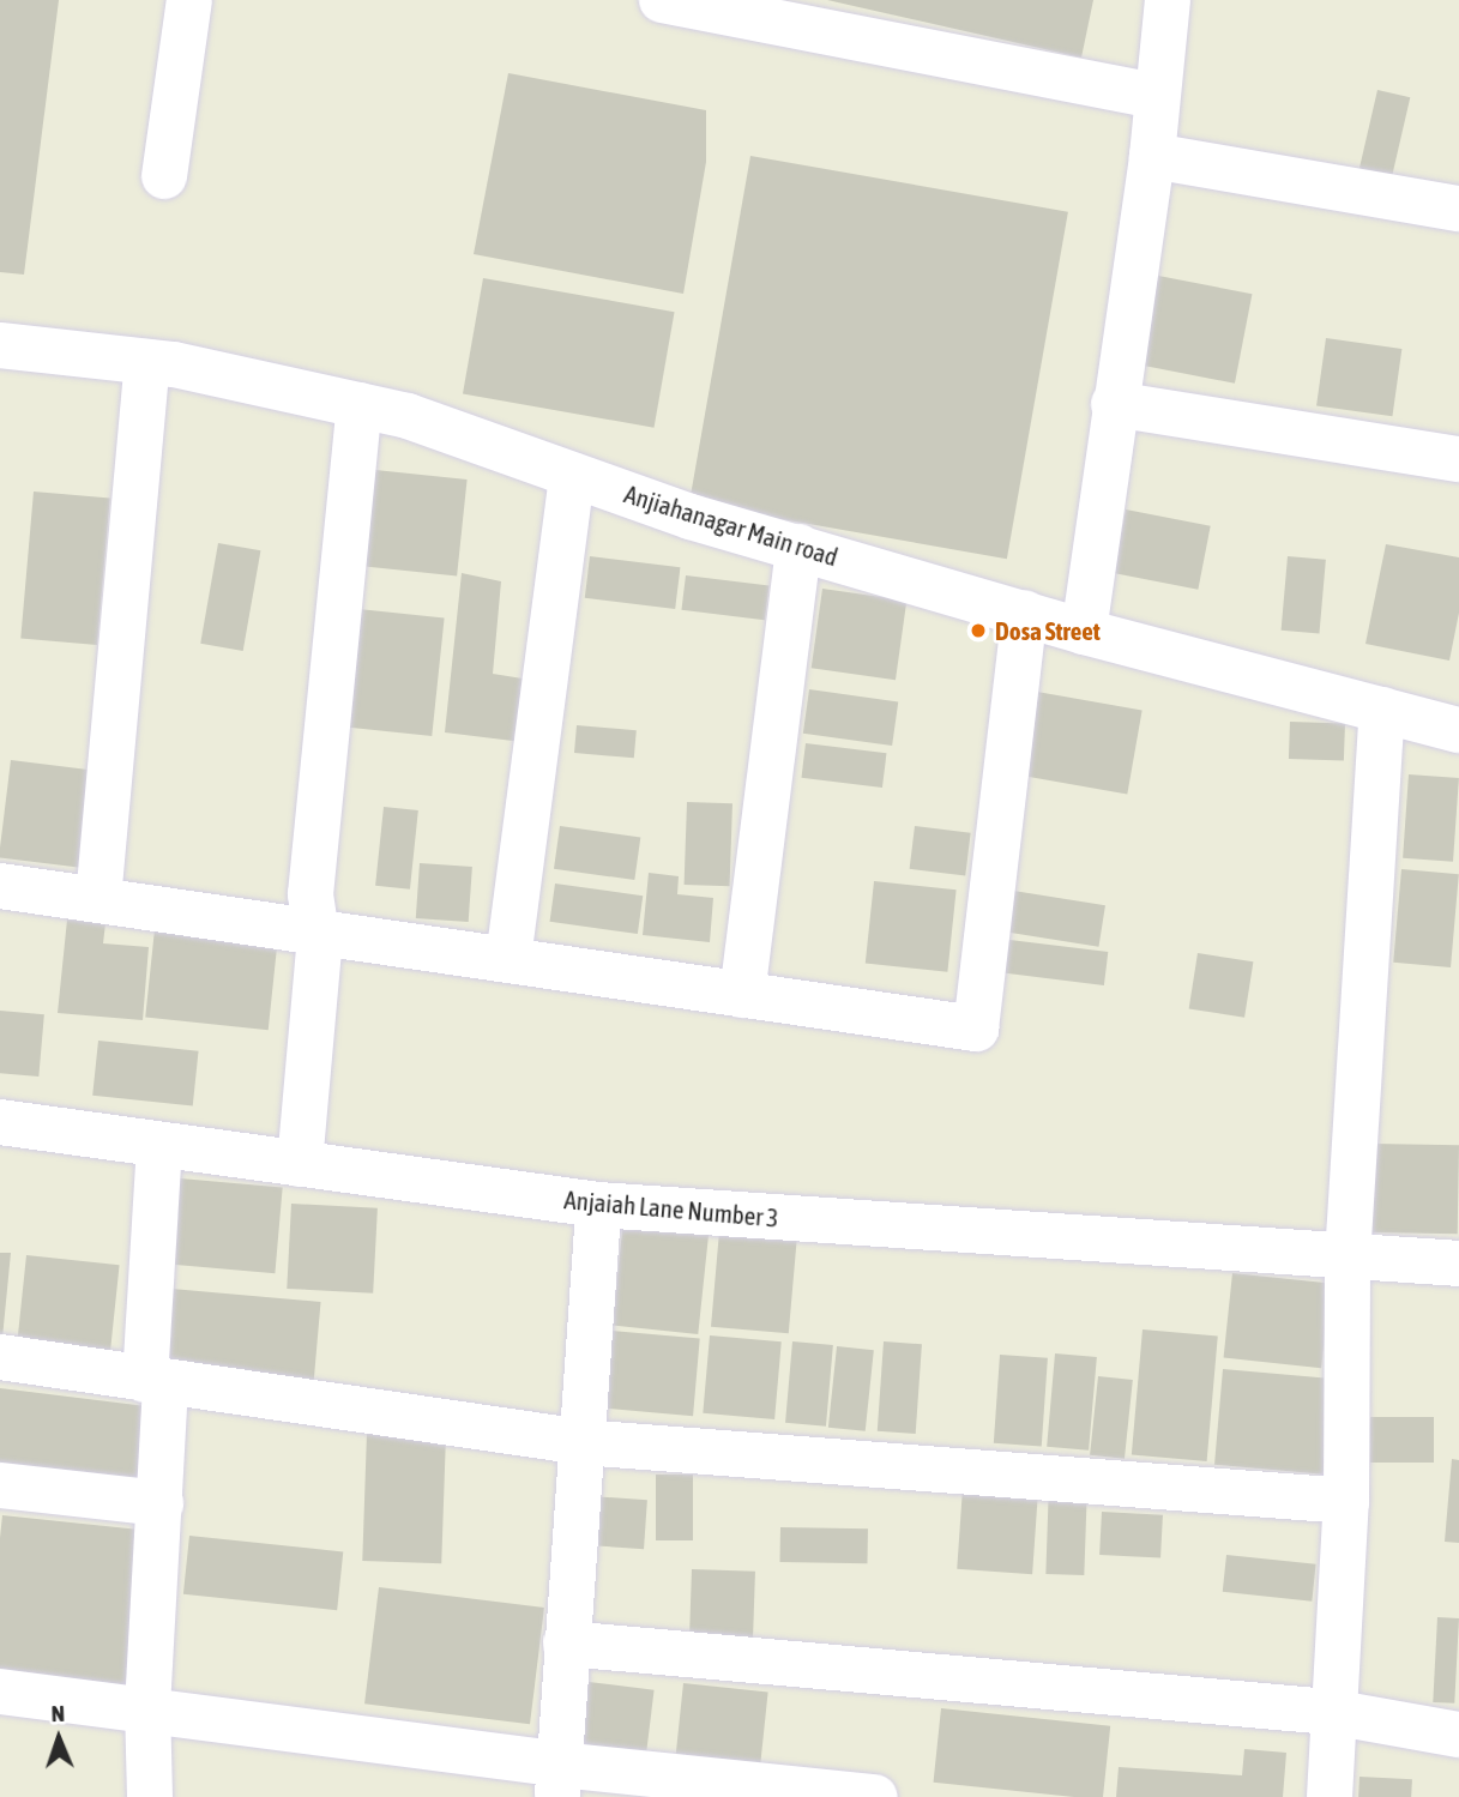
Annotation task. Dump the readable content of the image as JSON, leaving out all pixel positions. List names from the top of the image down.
{
  "streets": {
    "street": ["Anjiahanagar Main road", "Anjaiah Lane Number 3"]
  },
  "places": ["Dosa Street"],
  "north": "top"
}
